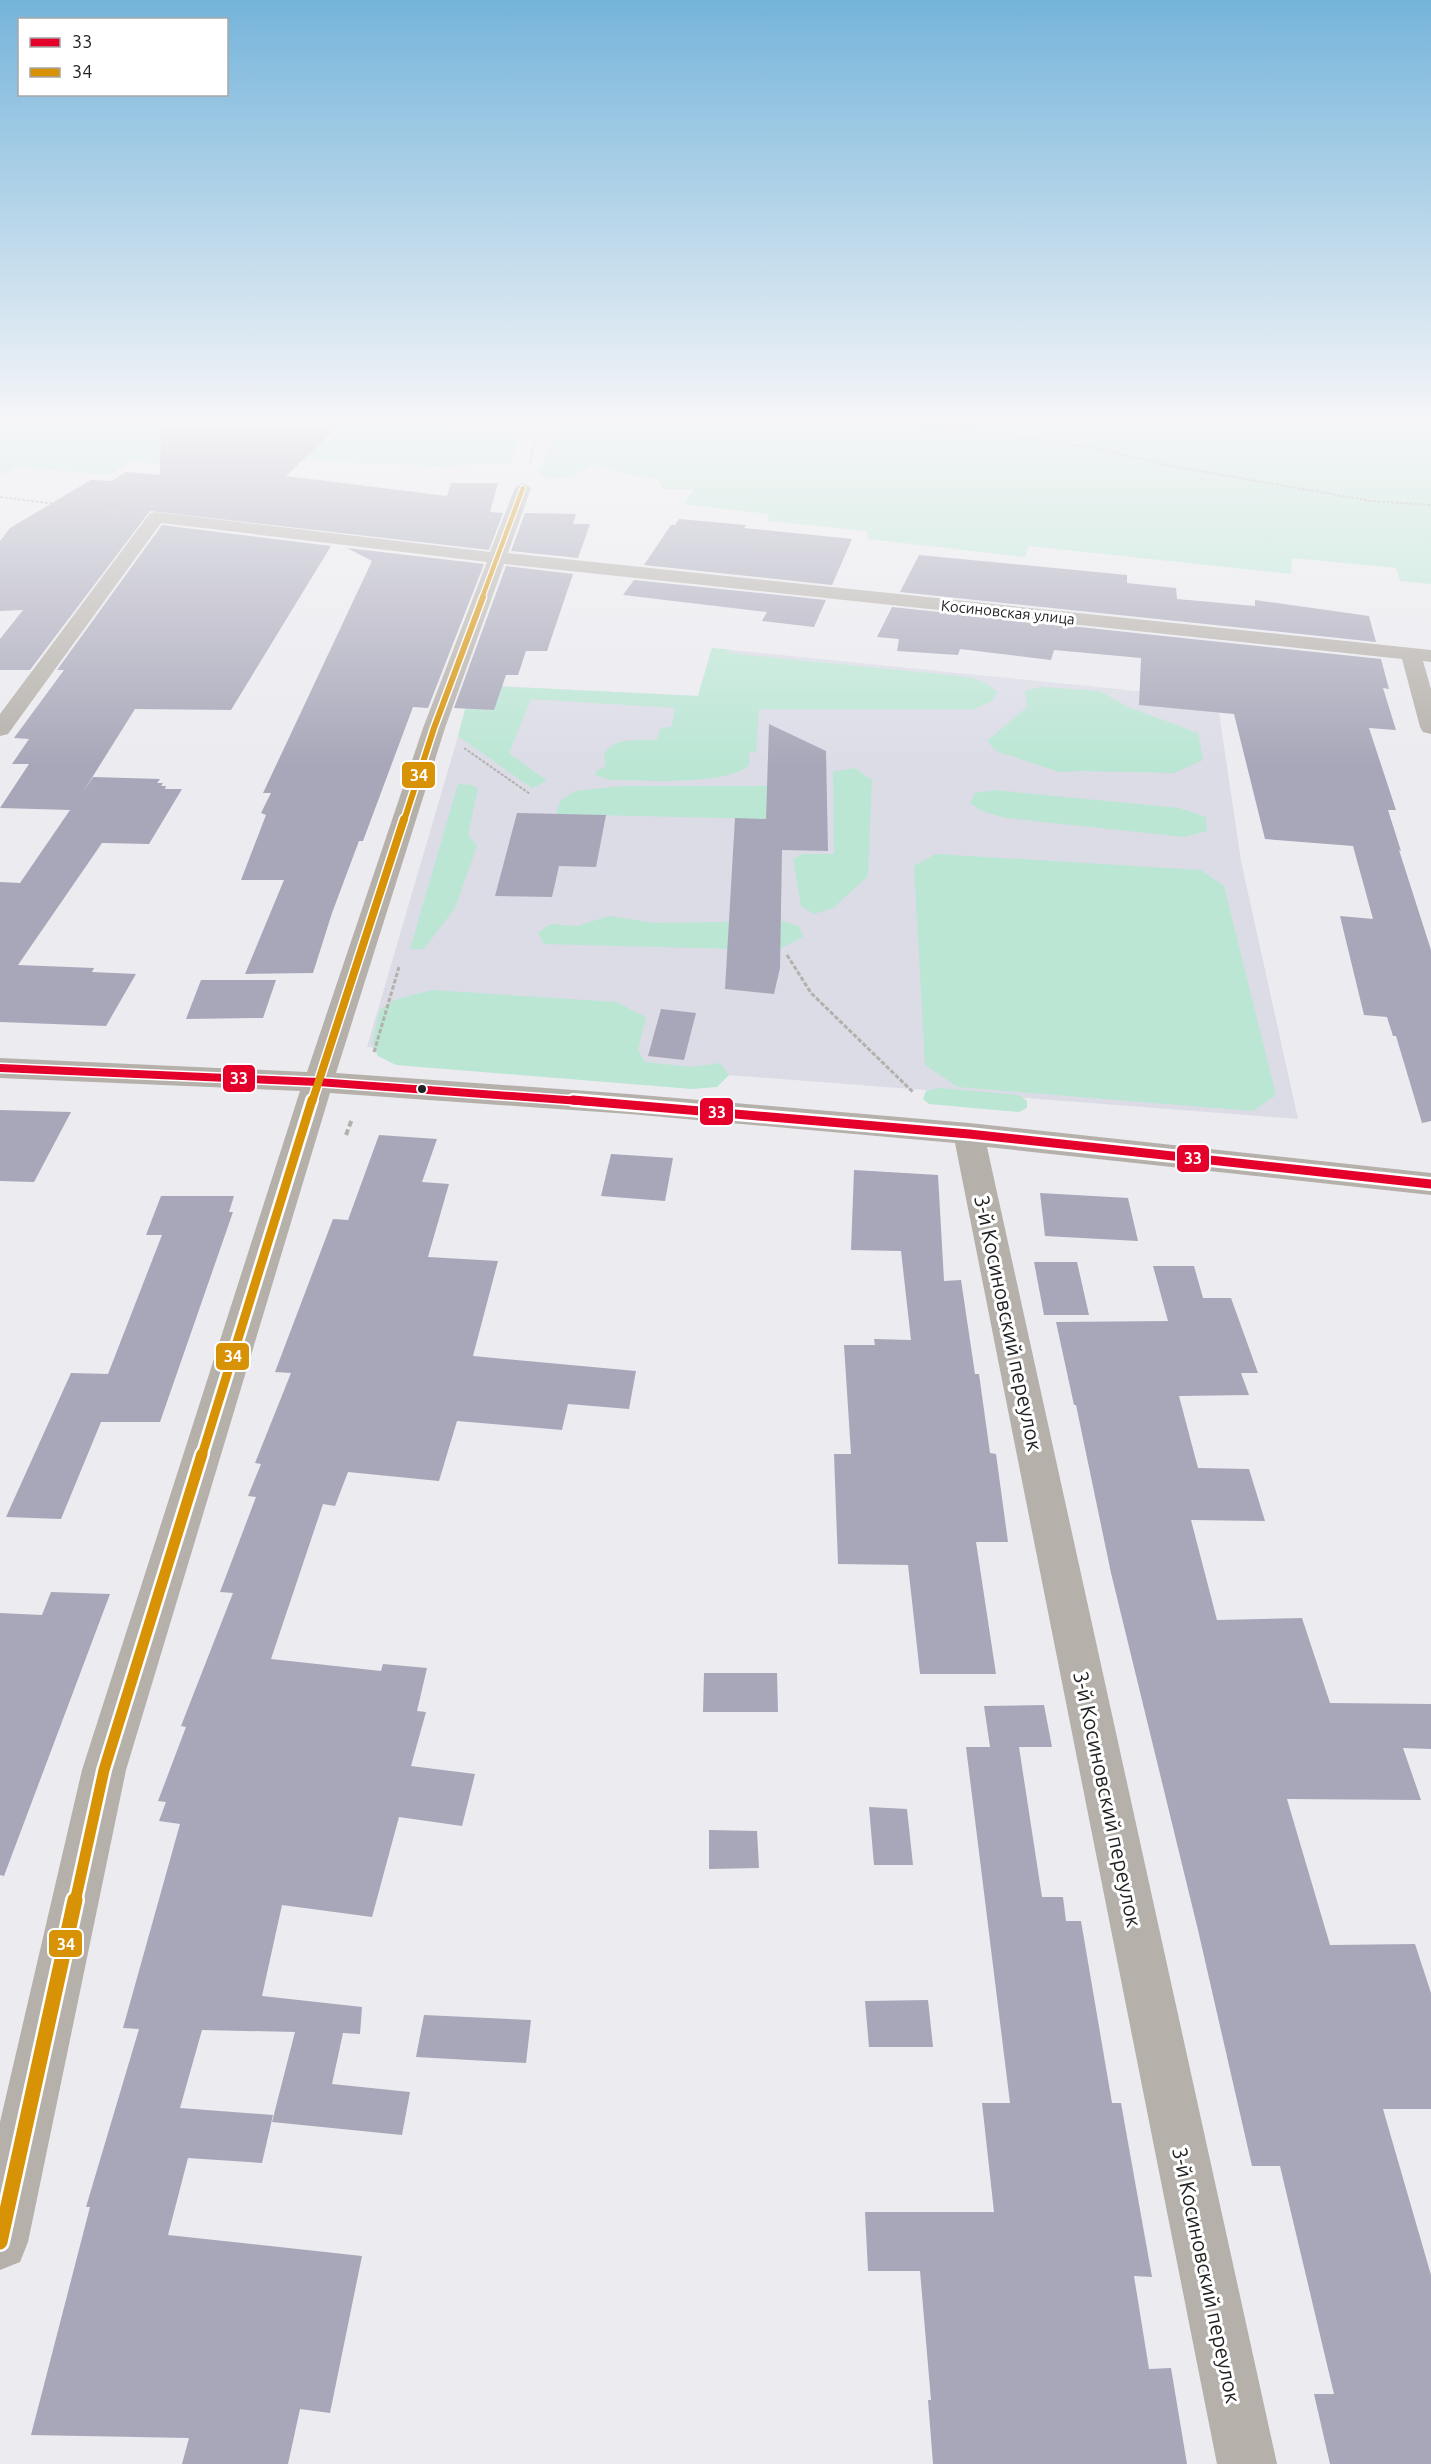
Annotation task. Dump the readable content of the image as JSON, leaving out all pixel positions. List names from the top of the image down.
{
  "streets": {
    "street": ["Косиновская улица", "3-й Косиновский переулок"]
  },
  "lines": ["transit line 34", "transit line 33"],
  "legend": ["33", "34"]
}
